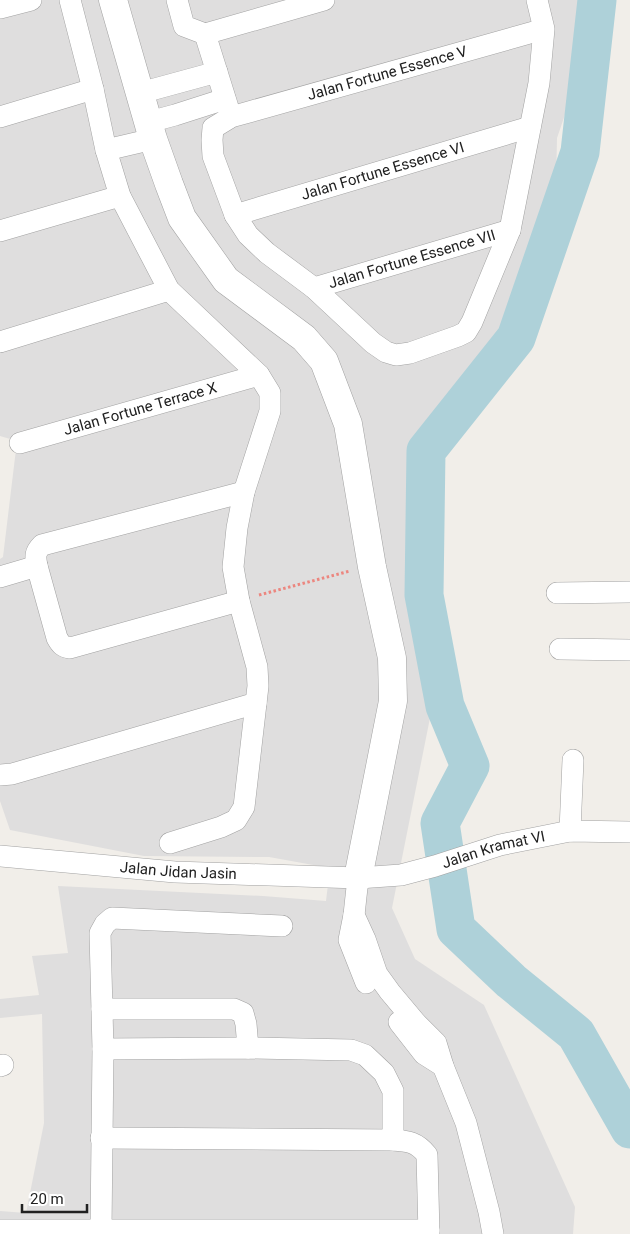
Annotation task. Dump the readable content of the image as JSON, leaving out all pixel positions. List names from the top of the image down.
{
  "streets": {
    "street": [
      "Jalan Fortune Essence V",
      "Jalan Fortune Essence VI",
      "Jalan Fortune Essence VII",
      "Jalan Fortune Terrace X",
      "Jalan Kramat VI",
      "Jalan Jidan Jasin"
    ]
  },
  "crossings": [
    ["Jalan Kramat VI", "Jalan Jidan Jasin"]
  ],
  "scale_bar": "20 m"
}
